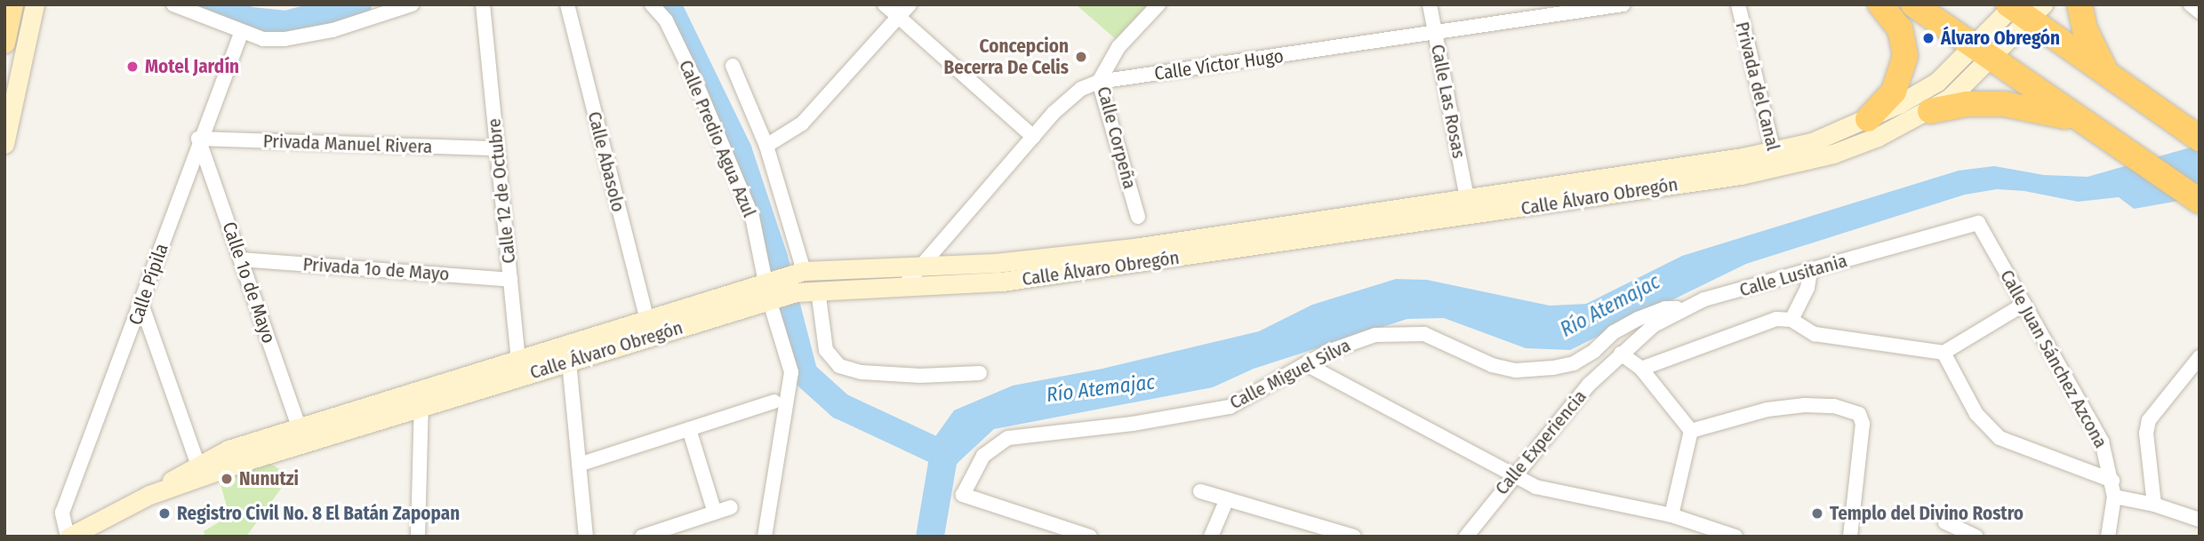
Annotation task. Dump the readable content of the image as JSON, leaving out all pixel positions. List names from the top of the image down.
{
  "streets": {
    "street": [
      "Calle Víctor Hugo",
      "Privada del Canal",
      "Calle Las Rosas",
      "Calle Corpeña",
      "Calle Predio Agua Azul",
      "Privada Manuel Rivera",
      "Calle Abasolo",
      "Calle 12 de Octubre",
      "Calle Álvaro Obregón",
      "Privada 1o de Mayo",
      "Calle Lusitania",
      "Calle 1o de Mayo",
      "Calle Pípila",
      "Calle Juan Sánchez Azcona",
      "Calle Miguel Silva",
      "Calle Experiencia"
    ]
  },
  "crossings": [
    ["Calle Víctor Hugo", "Calle Las Rosas"],
    ["Calle Víctor Hugo", "Calle Corpeña"],
    ["Calle Víctor Hugo", "Calle Álvaro Obregón"],
    ["Privada del Canal", "Calle Álvaro Obregón"],
    ["Calle Las Rosas", "Calle Álvaro Obregón"],
    ["Calle Predio Agua Azul", "Calle Álvaro Obregón"],
    ["Privada Manuel Rivera", "Calle 12 de Octubre"],
    ["Privada Manuel Rivera", "Calle 1o de Mayo"],
    ["Privada Manuel Rivera", "Calle Pípila"],
    ["Calle Abasolo", "Calle Álvaro Obregón"],
    ["Calle 12 de Octubre", "Calle Álvaro Obregón"],
    ["Calle 12 de Octubre", "Privada 1o de Mayo"],
    ["Calle Álvaro Obregón", "Calle 1o de Mayo"],
    ["Calle Álvaro Obregón", "Calle Pípila"],
    ["Privada 1o de Mayo", "Calle 1o de Mayo"],
    ["Calle Lusitania", "Calle Juan Sánchez Azcona"],
    ["Calle Lusitania", "Calle Miguel Silva"],
    ["Calle Lusitania", "Calle Experiencia"],
    ["Calle 1o de Mayo", "Calle Pípila"]
  ],
  "water": ["Río Atemajac"],
  "places": [
    "Álvaro Obregón",
    "Concepcion Becerra De Celis",
    "Motel Jardín",
    "Nunutzi",
    "Registro Civil No. 8 El Batán Zapopan",
    "Templo del Divino Rostro"
  ]
}
